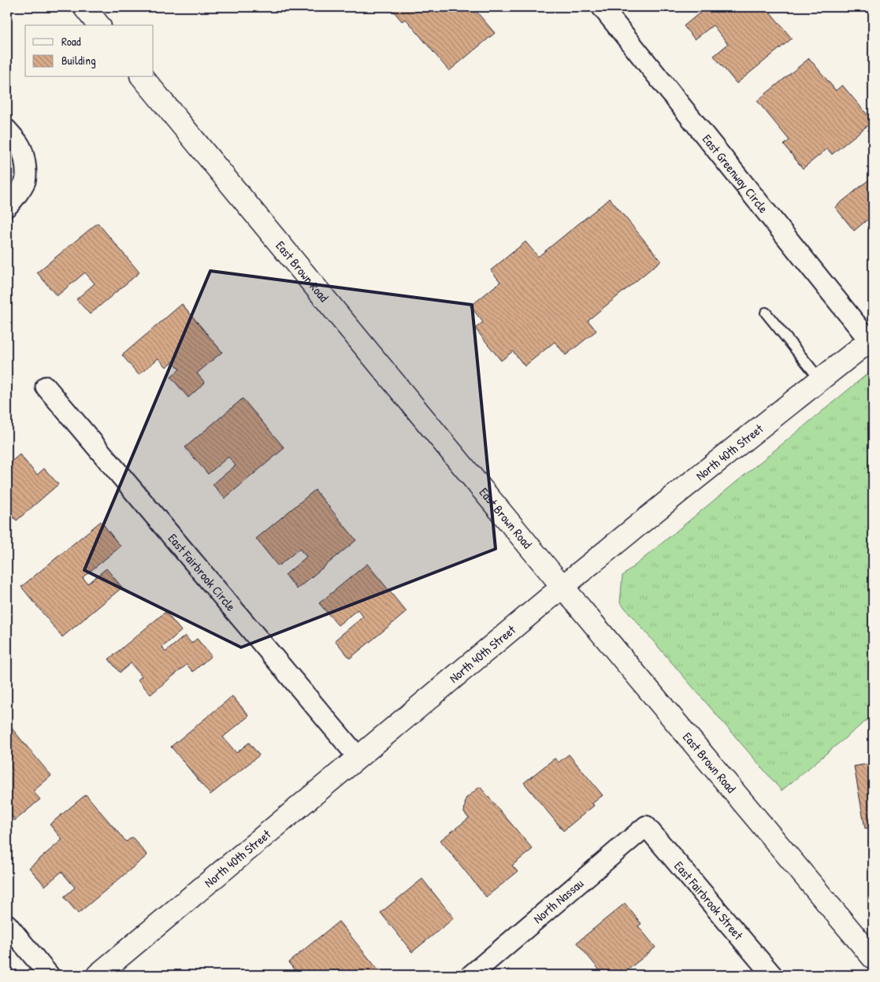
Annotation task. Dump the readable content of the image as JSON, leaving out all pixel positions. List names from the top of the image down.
{
  "streets": {
    "main road": ["East Brown Road", "North 40th Street"],
    "street": [
      "East Greenway Circle",
      "East Fairbrook Circle",
      "North Nassau",
      "East Fairbrook Street"
    ]
  },
  "crossings": [
    ["East Greenway Circle", "North 40th Street"],
    ["East Brown Road", "North 40th Street"],
    ["North 40th Street", "East Fairbrook Circle"],
    ["North Nassau", "East Fairbrook Street"]
  ],
  "legend": ["Road", "Building"]
}
